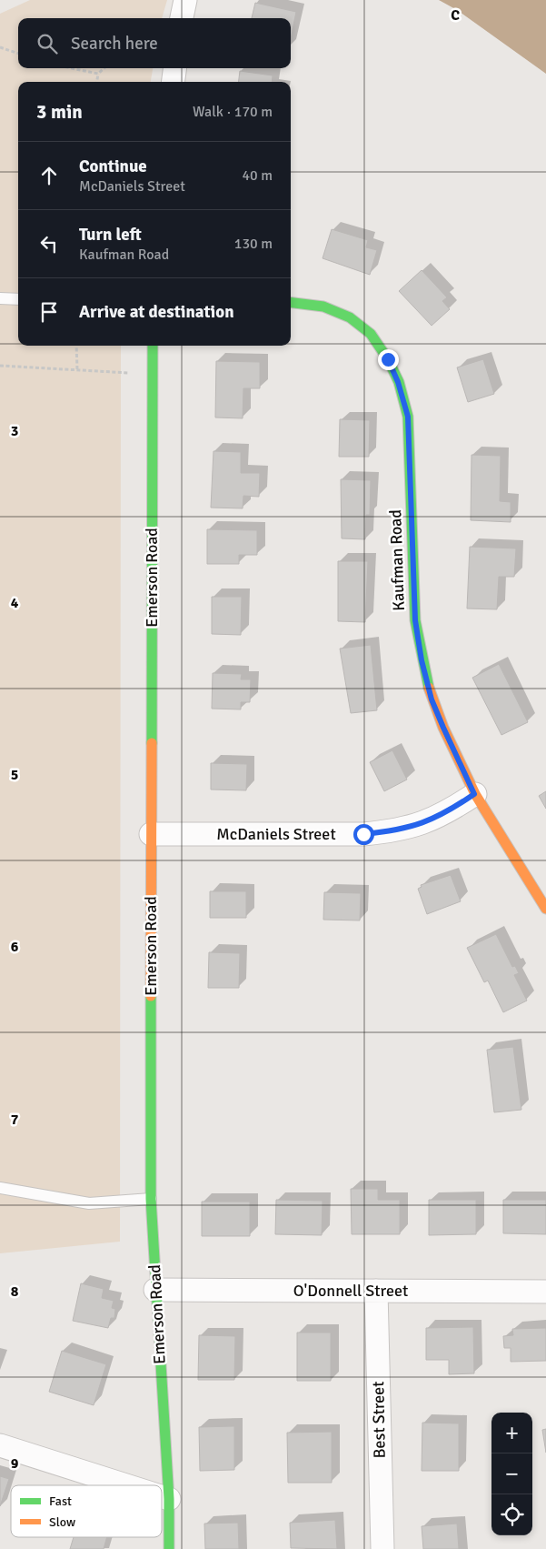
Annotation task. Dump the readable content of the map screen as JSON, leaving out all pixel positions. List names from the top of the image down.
{
  "streets": {
    "street": [
      "Kaufman Road",
      "Emerson Road",
      "McDaniels Street",
      "O'Donnell Street",
      "Best Street"
    ]
  },
  "crossings": [
    ["Kaufman Road", "McDaniels Street"],
    ["Emerson Road", "McDaniels Street"],
    ["Emerson Road", "O'Donnell Street"],
    ["O'Donnell Street", "Best Street"]
  ],
  "legend": ["Fast", "Slow"],
  "page": {
    "search": "Search here",
    "heading": ["3 min", "Walk · 170 m"],
    "list": [
      ["Continue", "McDaniels Street", "40 m"],
      ["Turn left", "Kaufman Road", "130 m"],
      "Arrive at destination"
    ],
    "map_buttons": ["+", "−"]
  },
  "grid": {
    "columns": ["C"],
    "rows": [
      "3",
      "4",
      "5",
      "6",
      "7",
      "8",
      "9"
    ]
  }
}
